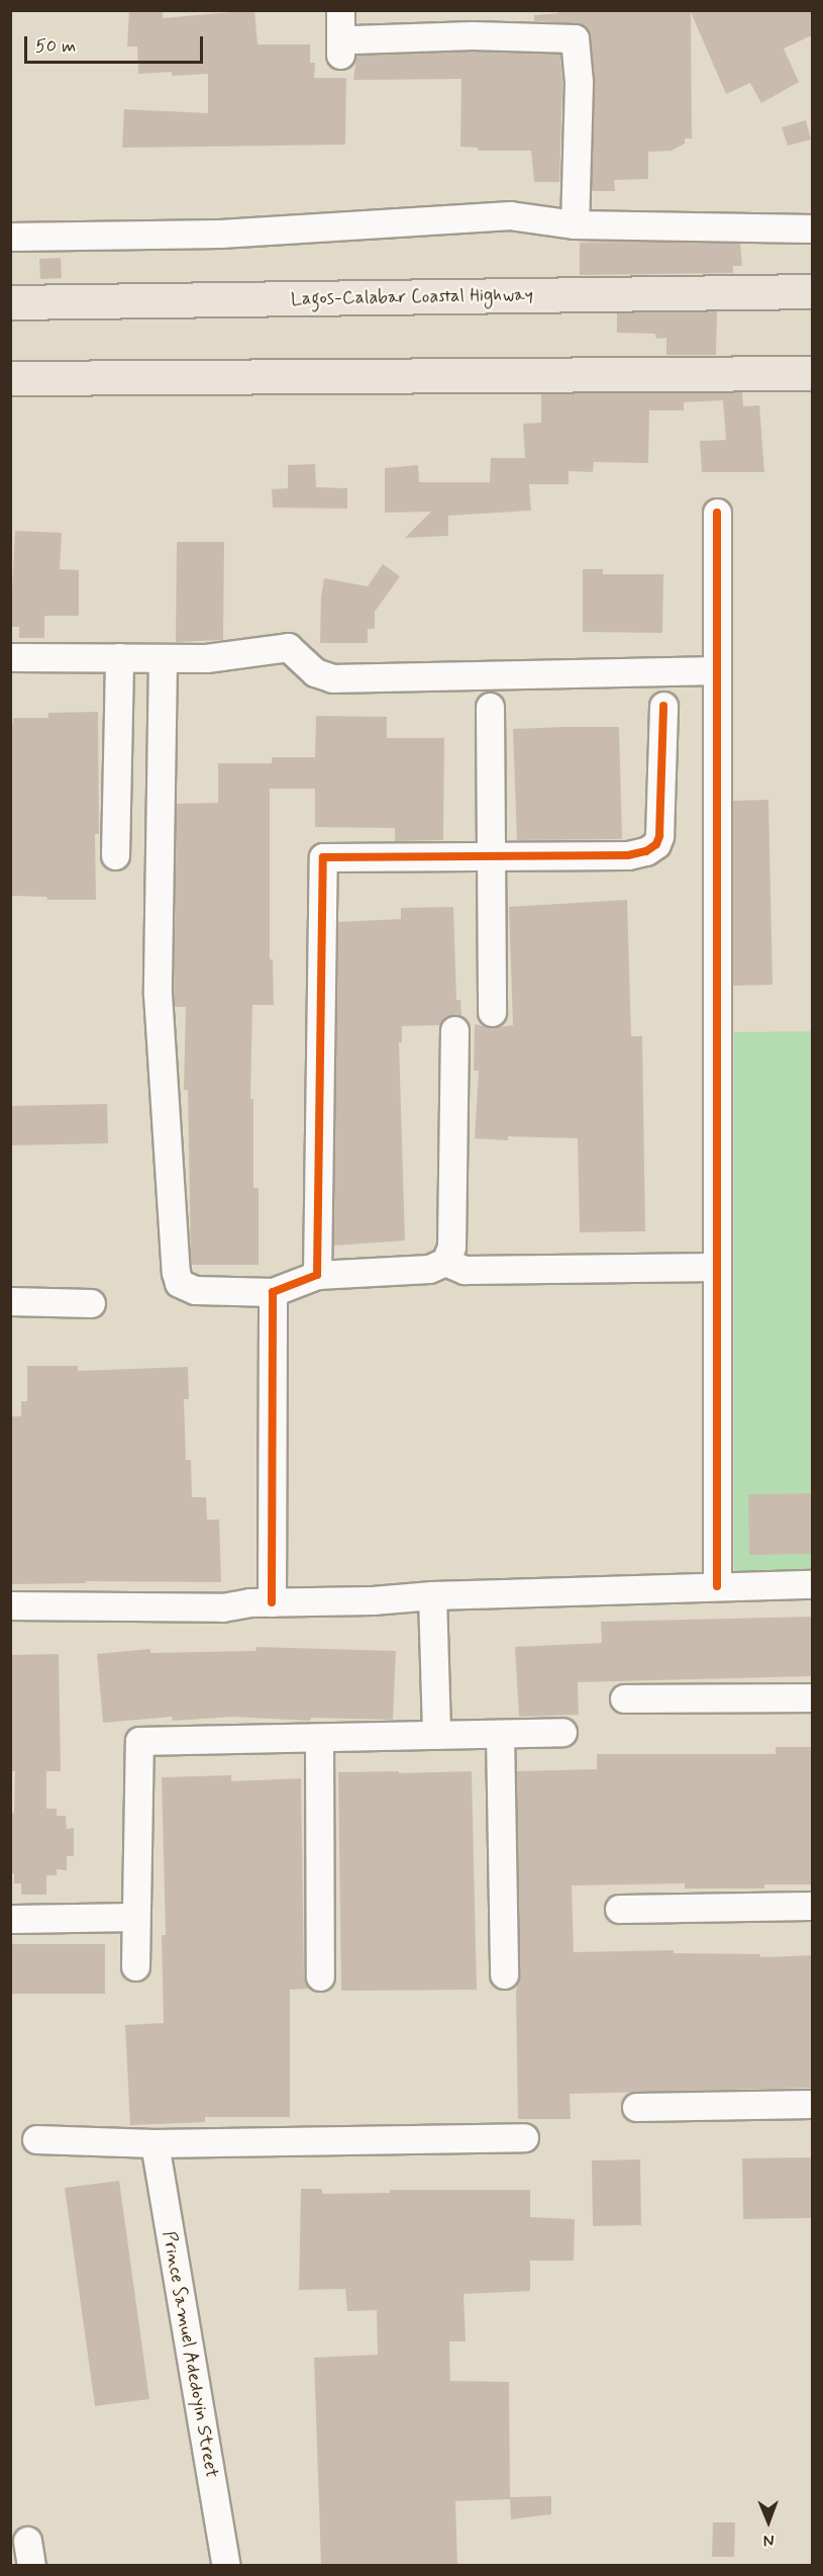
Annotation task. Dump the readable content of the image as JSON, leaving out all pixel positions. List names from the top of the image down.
{
  "streets": {
    "highway": ["Lagos-Calabar Coastal Highway"],
    "street": ["Prince Samuel Adedoyin Street"]
  },
  "scale_bar": "50 m",
  "north": "bottom"
}
